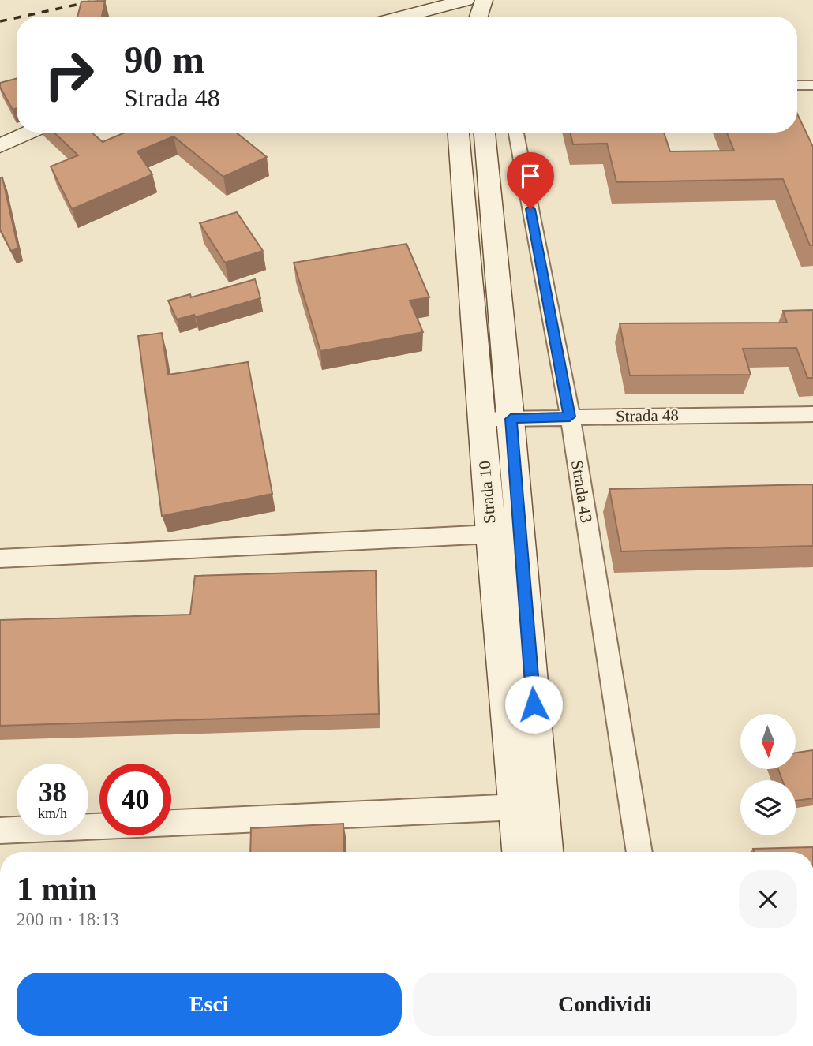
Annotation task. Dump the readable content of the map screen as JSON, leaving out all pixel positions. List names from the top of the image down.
{
  "streets": {
    "street": ["Strada 48", "Strada 43", "Strada 10"]
  },
  "crossings": [
    ["Strada 48", "Strada 43"],
    ["Strada 48", "Strada 10"]
  ],
  "north": "bottom",
  "page": {
    "turn": ["90 m", "Strada 48"],
    "speed": "38 km/h",
    "limit": "40",
    "heading": ["1 min", "200 m · 18:13"],
    "buttons": ["Esci", "Condividi"]
  }
}
